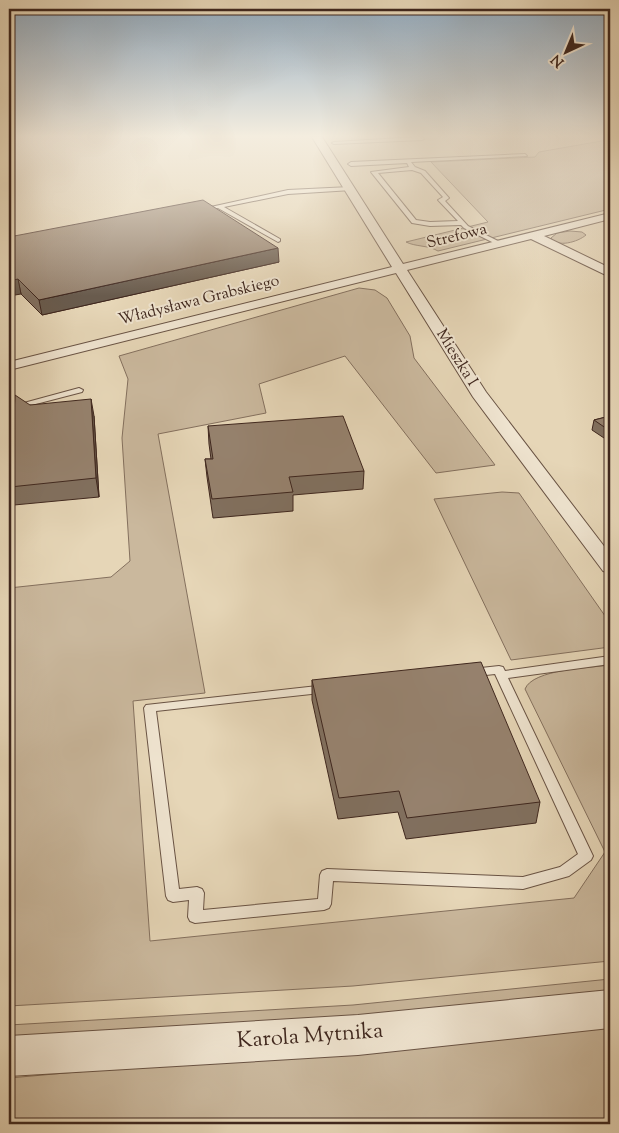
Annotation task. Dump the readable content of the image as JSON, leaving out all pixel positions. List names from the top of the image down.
{
  "streets": {
    "street": [
      "Strefowa",
      "Władysława Grabskiego",
      "Mieszka I",
      "Karola Mytnika"
    ]
  },
  "crossings": [
    ["Strefowa", "Władysława Grabskiego"],
    ["Strefowa", "Mieszka I"],
    ["Władysława Grabskiego", "Mieszka I"]
  ],
  "north": "bottom left"
}
